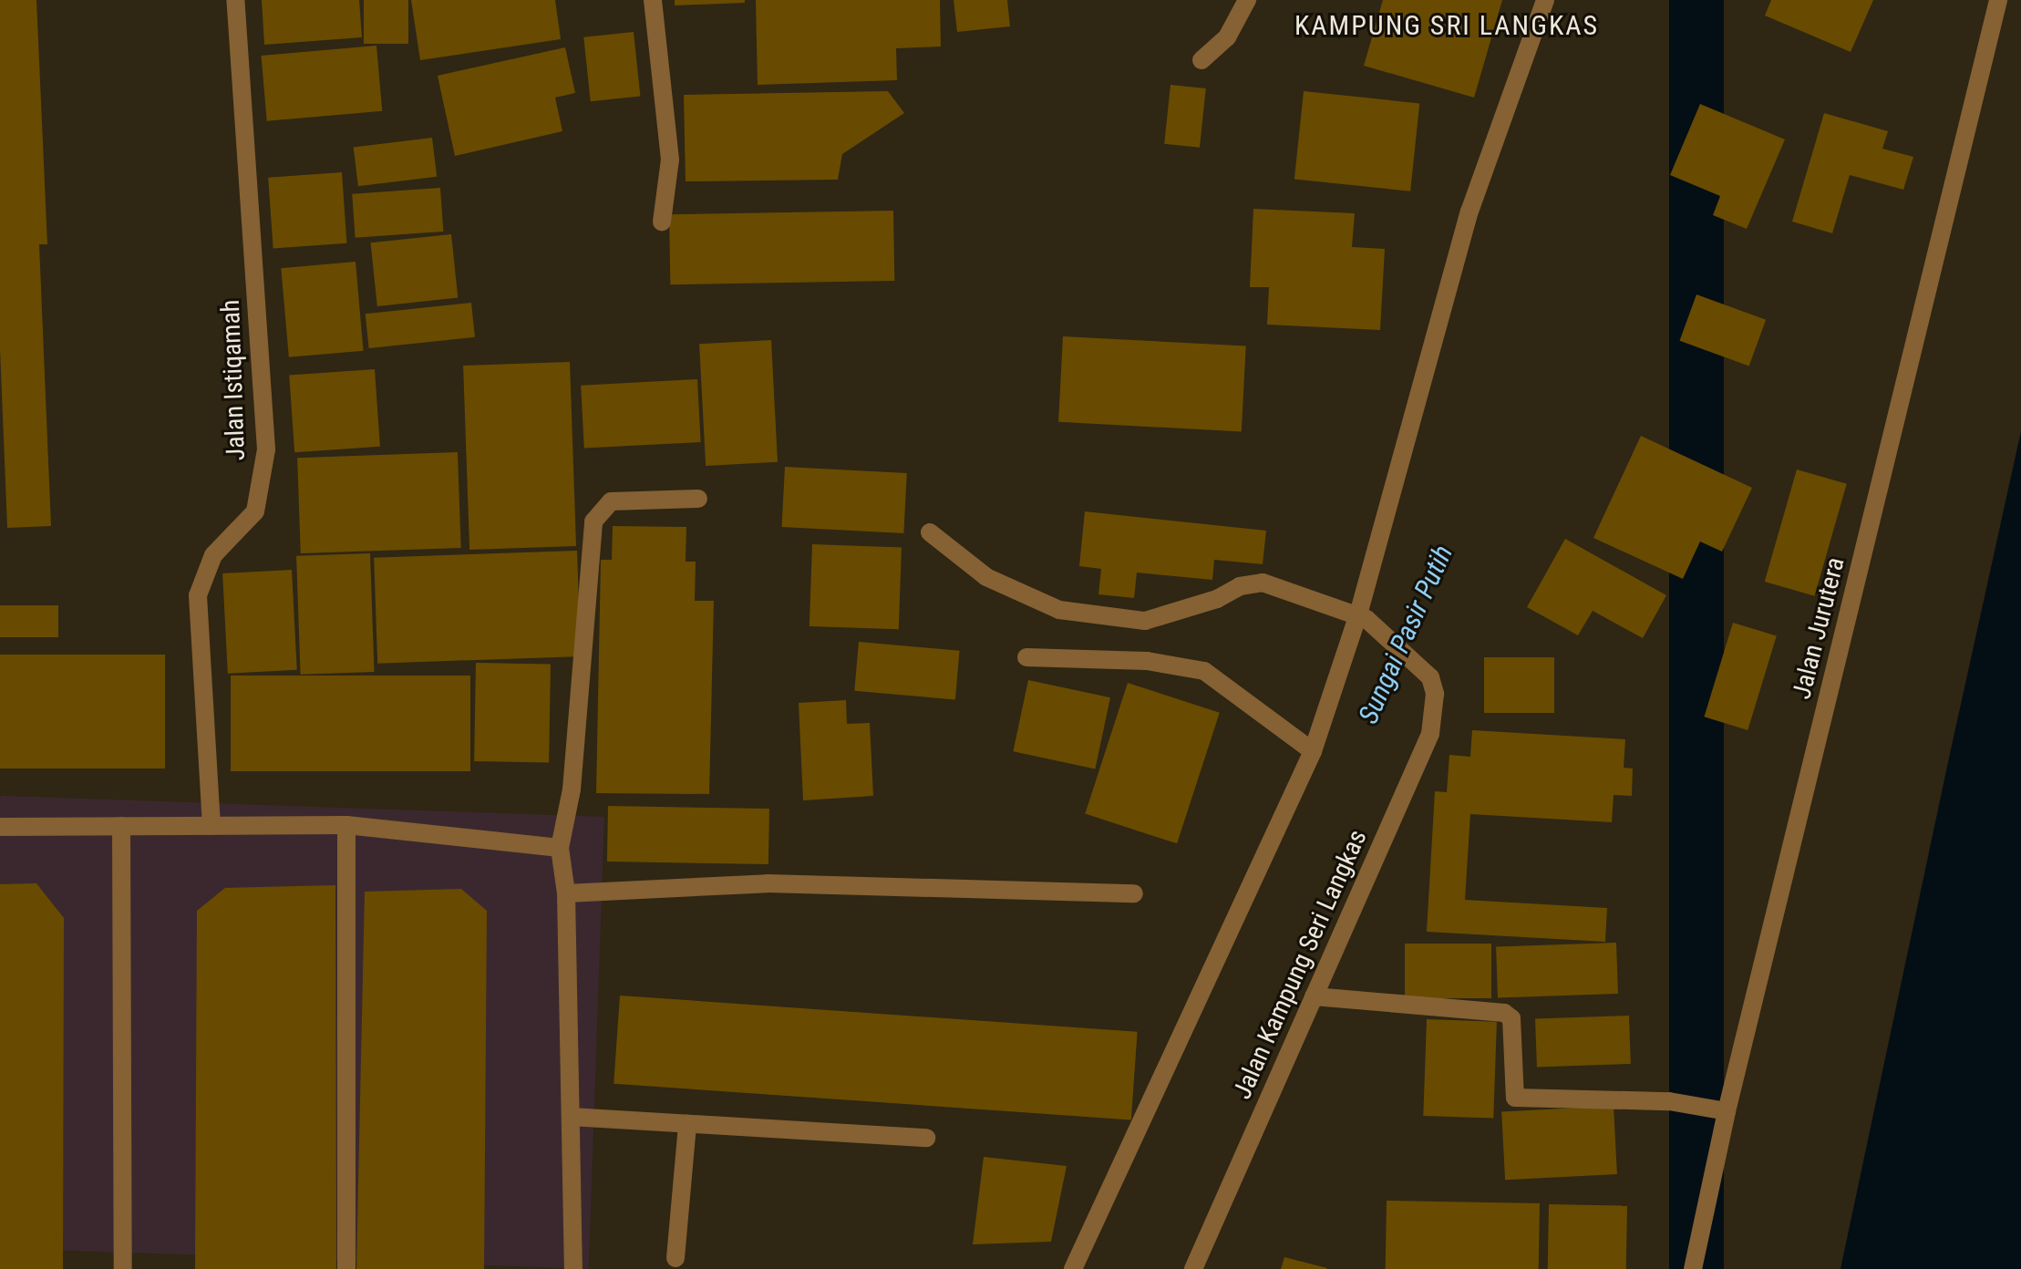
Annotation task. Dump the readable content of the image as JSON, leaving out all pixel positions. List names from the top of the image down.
{
  "streets": {
    "street": ["Jalan Istiqamah", "Jalan Jurutera", "Jalan Kampung Seri Langkas"]
  },
  "districts": ["KAMPUNG SRI LANGKAS"],
  "water": ["Sungai Pasir Putih"]
}
